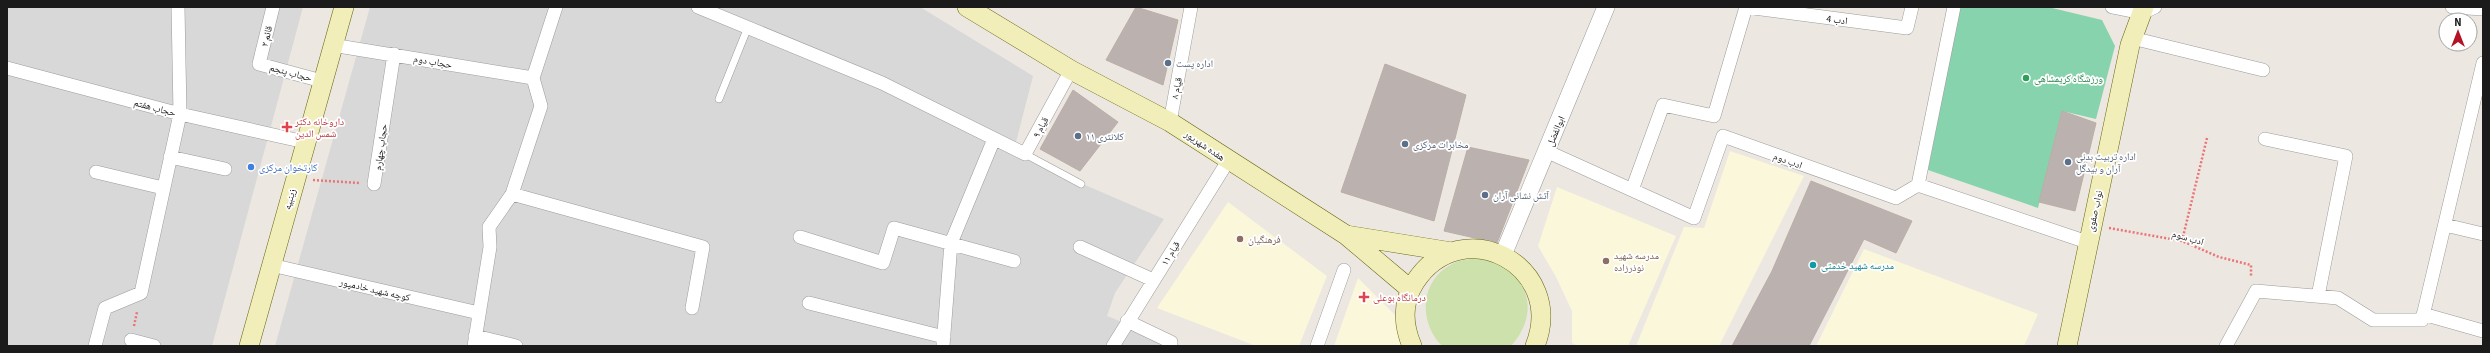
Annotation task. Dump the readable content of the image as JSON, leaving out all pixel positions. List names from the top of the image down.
{
  "streets": {
    "main road": ["هفده شهریور", "زینبیه", "نواب صفوی"],
    "street": [
      "ادب 4",
      "قائم ۲",
      "حجاب دوم",
      "حجاب پنجم",
      "قیام ۸",
      "حجاب هفتم",
      "قیام ۹",
      "ابوالفضل",
      "حجاب چهارم",
      "ادب دوم",
      "قیام ۱۱",
      "کوچه شهید خادمپور"
    ],
    "path": ["ادب سوم"]
  },
  "crossings": [
    ["قائم ۲", "حجاب پنجم"],
    ["حجاب دوم", "حجاب چهارم"],
    ["حجاب دوم", "زینبیه"],
    ["حجاب پنجم", "زینبیه"],
    ["قیام ۸", "هفده شهریور"],
    ["حجاب هفتم", "زینبیه"],
    ["قیام ۹", "هفده شهریور"],
    ["هفده شهریور", "قیام ۱۱"],
    ["حجاب چهارم", "زینبیه"],
    ["زینبیه", "کوچه شهید خادمپور"],
    ["نواب صفوی", "ادب سوم"]
  ],
  "places": {
    "other": [
      "اداره پست",
      "ورزشگاه کریمشاهی",
      "کلانتری ۱۱",
      "مخابرات مرکزی",
      "اداره تربیت بدنی آران و بیدگل",
      "کارتخوان مرکزی",
      "آتش نشانی آران",
      "فرهنگیان",
      "مدرسه شهید نوذرزاده",
      "مدرسه شهید خدمتی"
    ],
    "health": ["داروخانه دکتر شمس الدین", "درمانگاه بوعلی"]
  },
  "north": "top"
}
